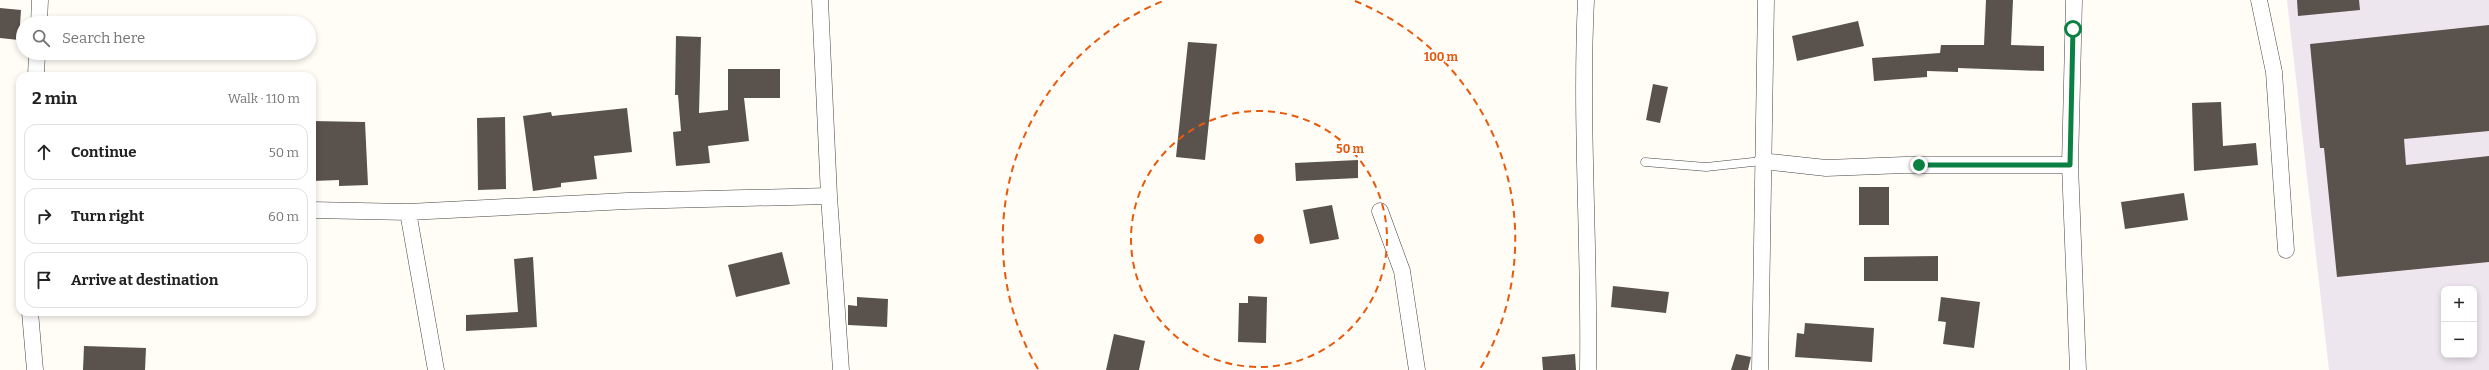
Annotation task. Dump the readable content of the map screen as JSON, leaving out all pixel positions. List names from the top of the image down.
{
  "page": {
    "search": "Search here",
    "heading": ["2 min", "Walk · 110 m"],
    "list": [
      ["Continue", "50 m"],
      ["Turn right", "60 m"],
      "Arrive at destination"
    ],
    "map_buttons": ["+", "−"]
  },
  "rings": ["100 m", "50 m"]
}
